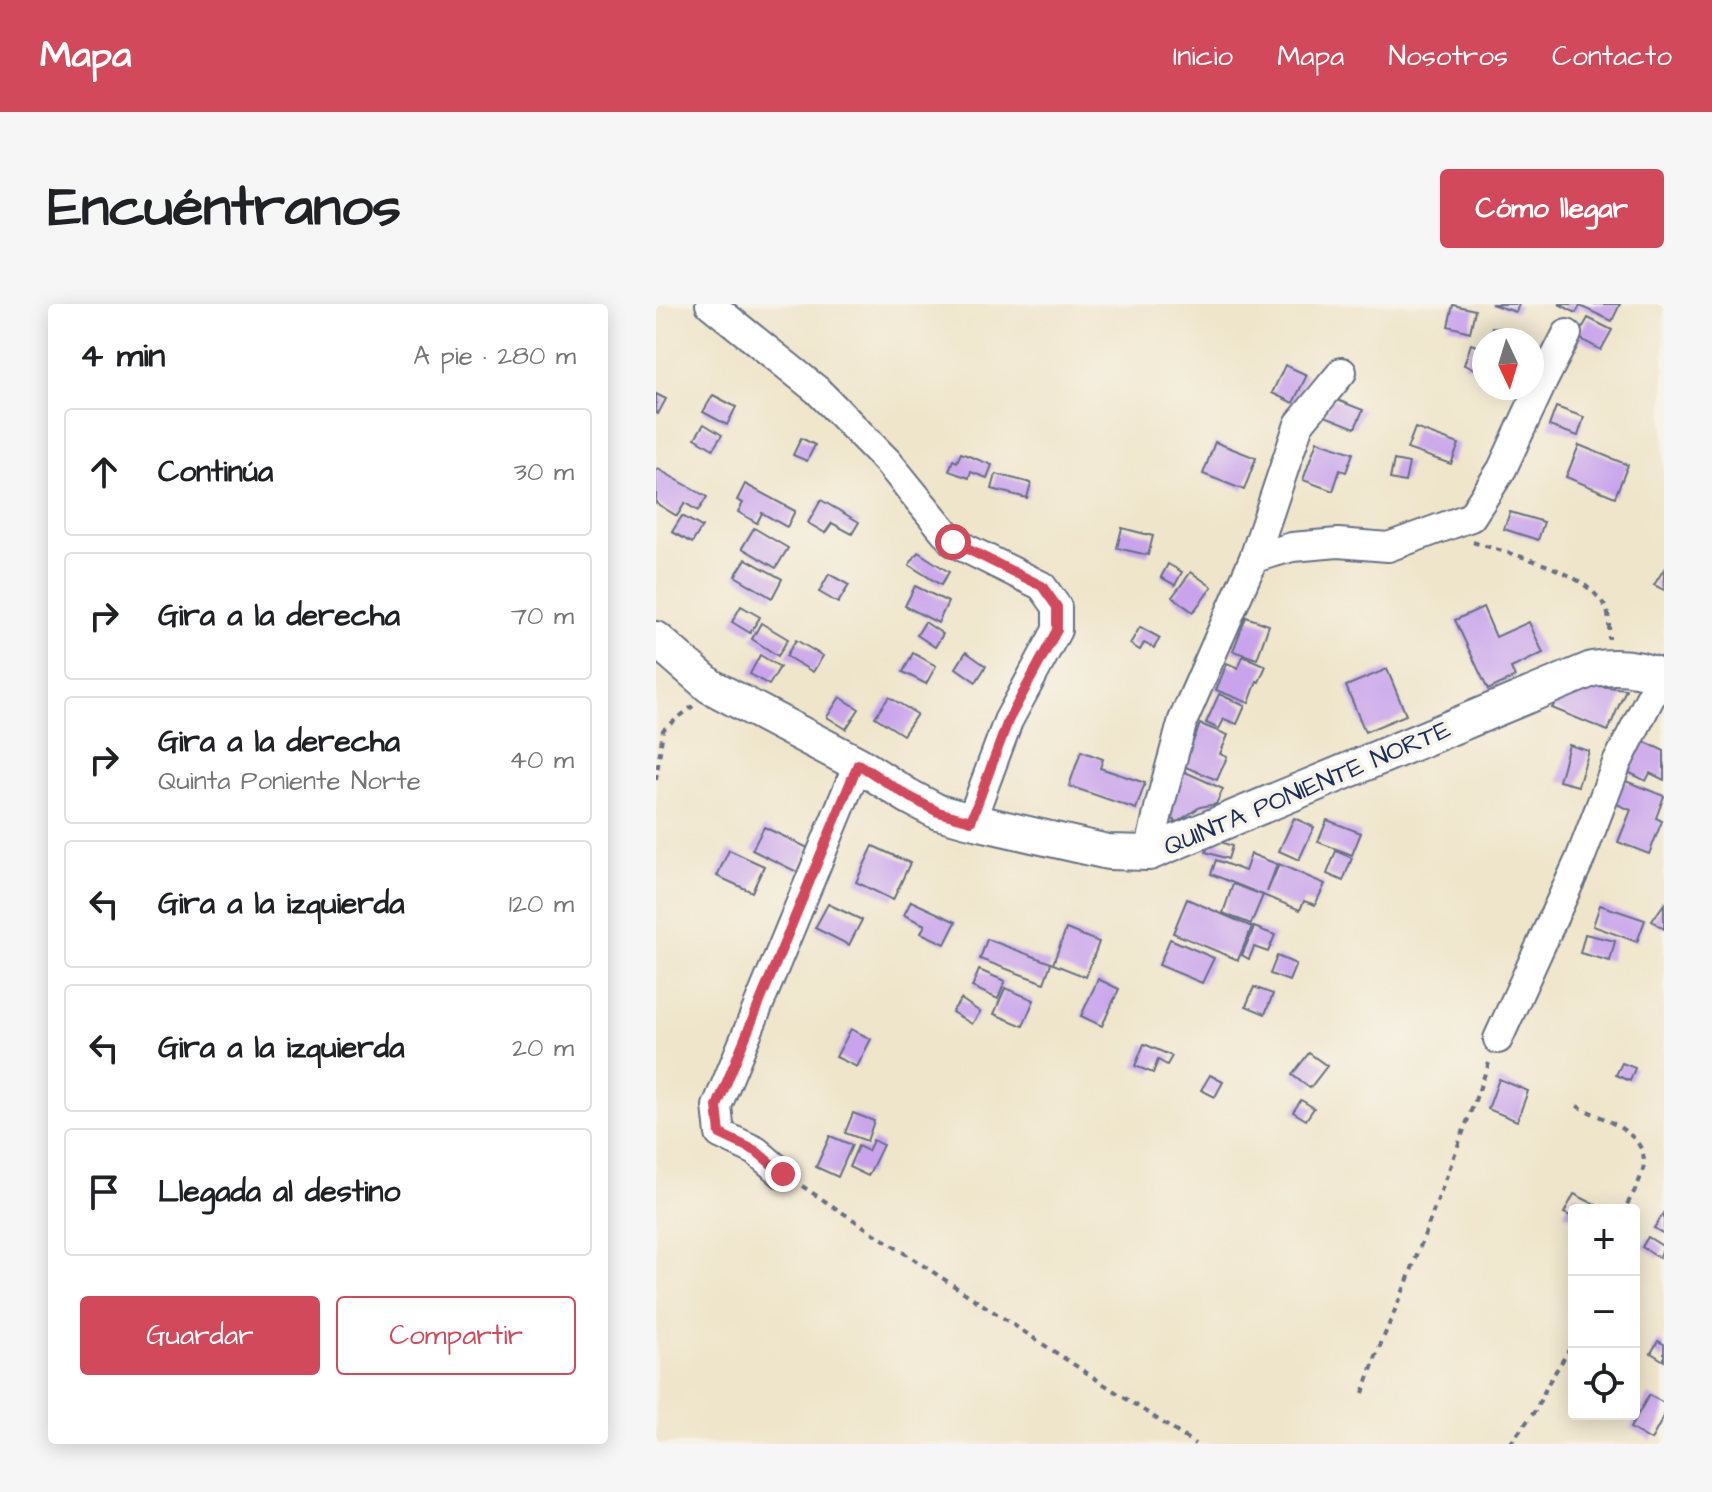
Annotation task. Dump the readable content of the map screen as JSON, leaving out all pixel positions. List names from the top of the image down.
{
  "streets": {
    "street": ["QUINTA PONIENTE NORTE"]
  },
  "north": "bottom",
  "page": {
    "header": "Mapa",
    "nav": [
      "Inicio",
      "Mapa",
      "Nosotros",
      "Contacto"
    ],
    "title": "Encuéntranos",
    "buttons": [
      "Cómo llegar",
      ["Guardar", "Compartir"]
    ],
    "heading": ["4 min", "A pie · 280 m"],
    "list": [
      ["Continúa", "30 m"],
      ["Gira a la derecha", "70 m"],
      ["Gira a la derecha", "Quinta Poniente Norte", "40 m"],
      ["Gira a la izquierda", "120 m"],
      ["Gira a la izquierda", "20 m"],
      "Llegada al destino"
    ],
    "map_buttons": ["+", "−"]
  }
}
